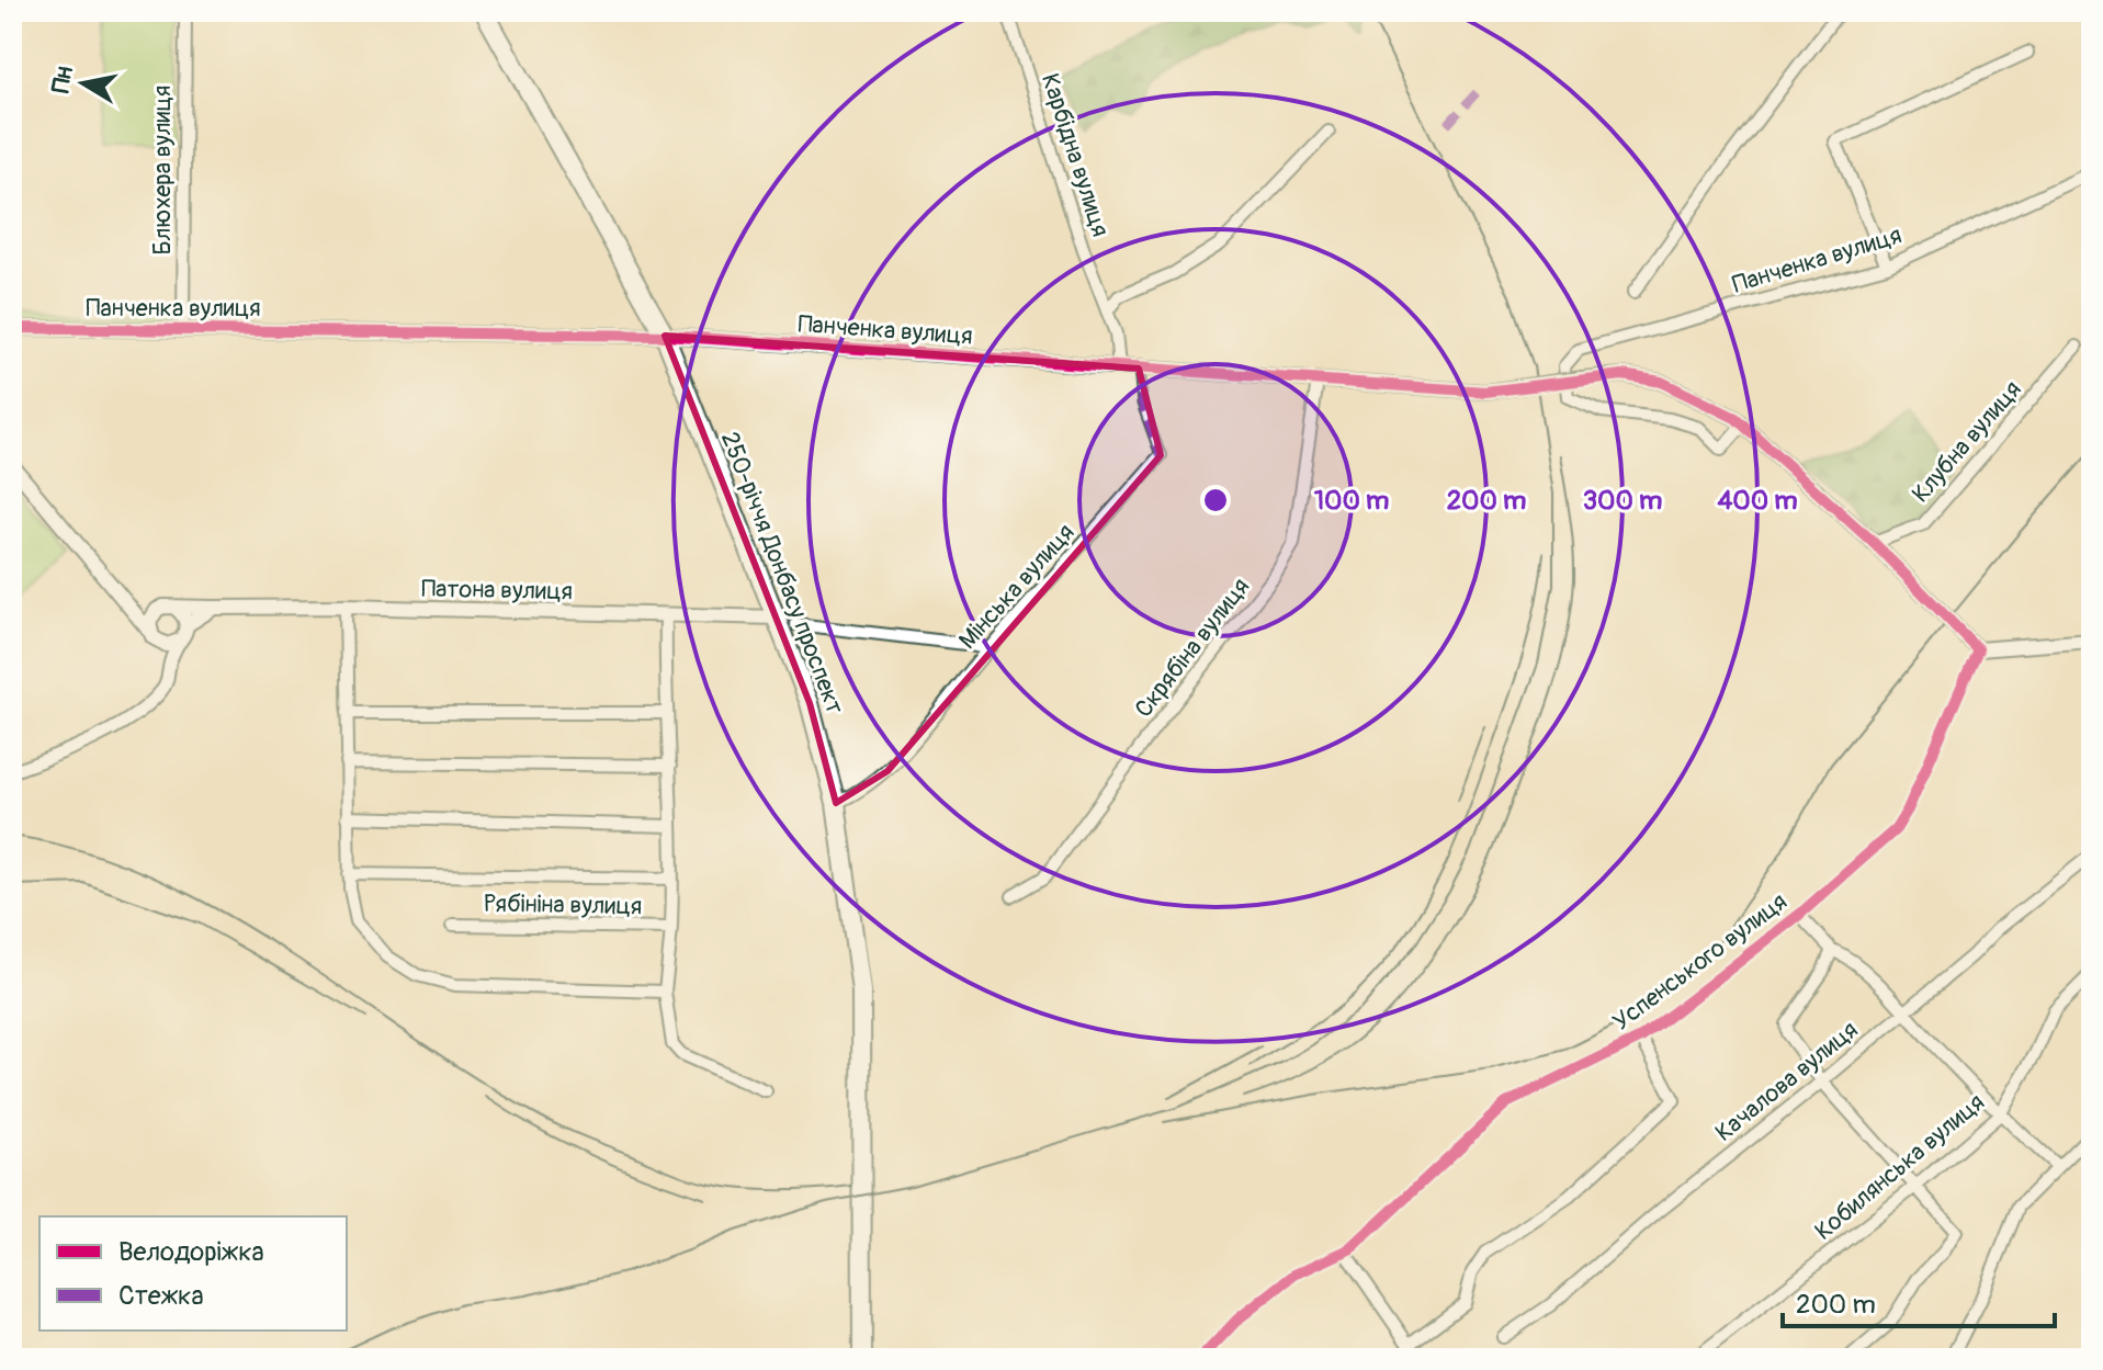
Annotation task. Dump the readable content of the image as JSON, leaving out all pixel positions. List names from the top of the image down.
{
  "streets": {
    "main road": ["250-річчя Донбасу проспект"],
    "street": [
      "Карбідна вулиця",
      "Блюхера вулиця",
      "Панченка вулиця",
      "Клубна вулиця",
      "Мінська вулиця",
      "Патона вулиця",
      "Скрябіна вулиця",
      "Рябініна вулиця",
      "Успенського вулиця",
      "Качалова вулиця",
      "Кобилянська вулиця"
    ]
  },
  "crossings": [
    ["Карбідна вулиця", "Панченка вулиця"],
    ["Блюхера вулиця", "Панченка вулиця"],
    ["Панченка вулиця", "250-річчя Донбасу проспект"],
    ["Панченка вулиця", "Мінська вулиця"],
    ["Панченка вулиця", "Скрябіна вулиця"],
    ["250-річчя Донбасу проспект", "Мінська вулиця"],
    ["250-річчя Донбасу проспект", "Патона вулиця"],
    ["Мінська вулиця", "Патона вулиця"]
  ],
  "legend": ["Велодоріжка", "Стежка"],
  "scale_bar": "200 m",
  "north": "left",
  "rings": [
    "100 m",
    "200 m",
    "300 m",
    "400 m"
  ]
}
